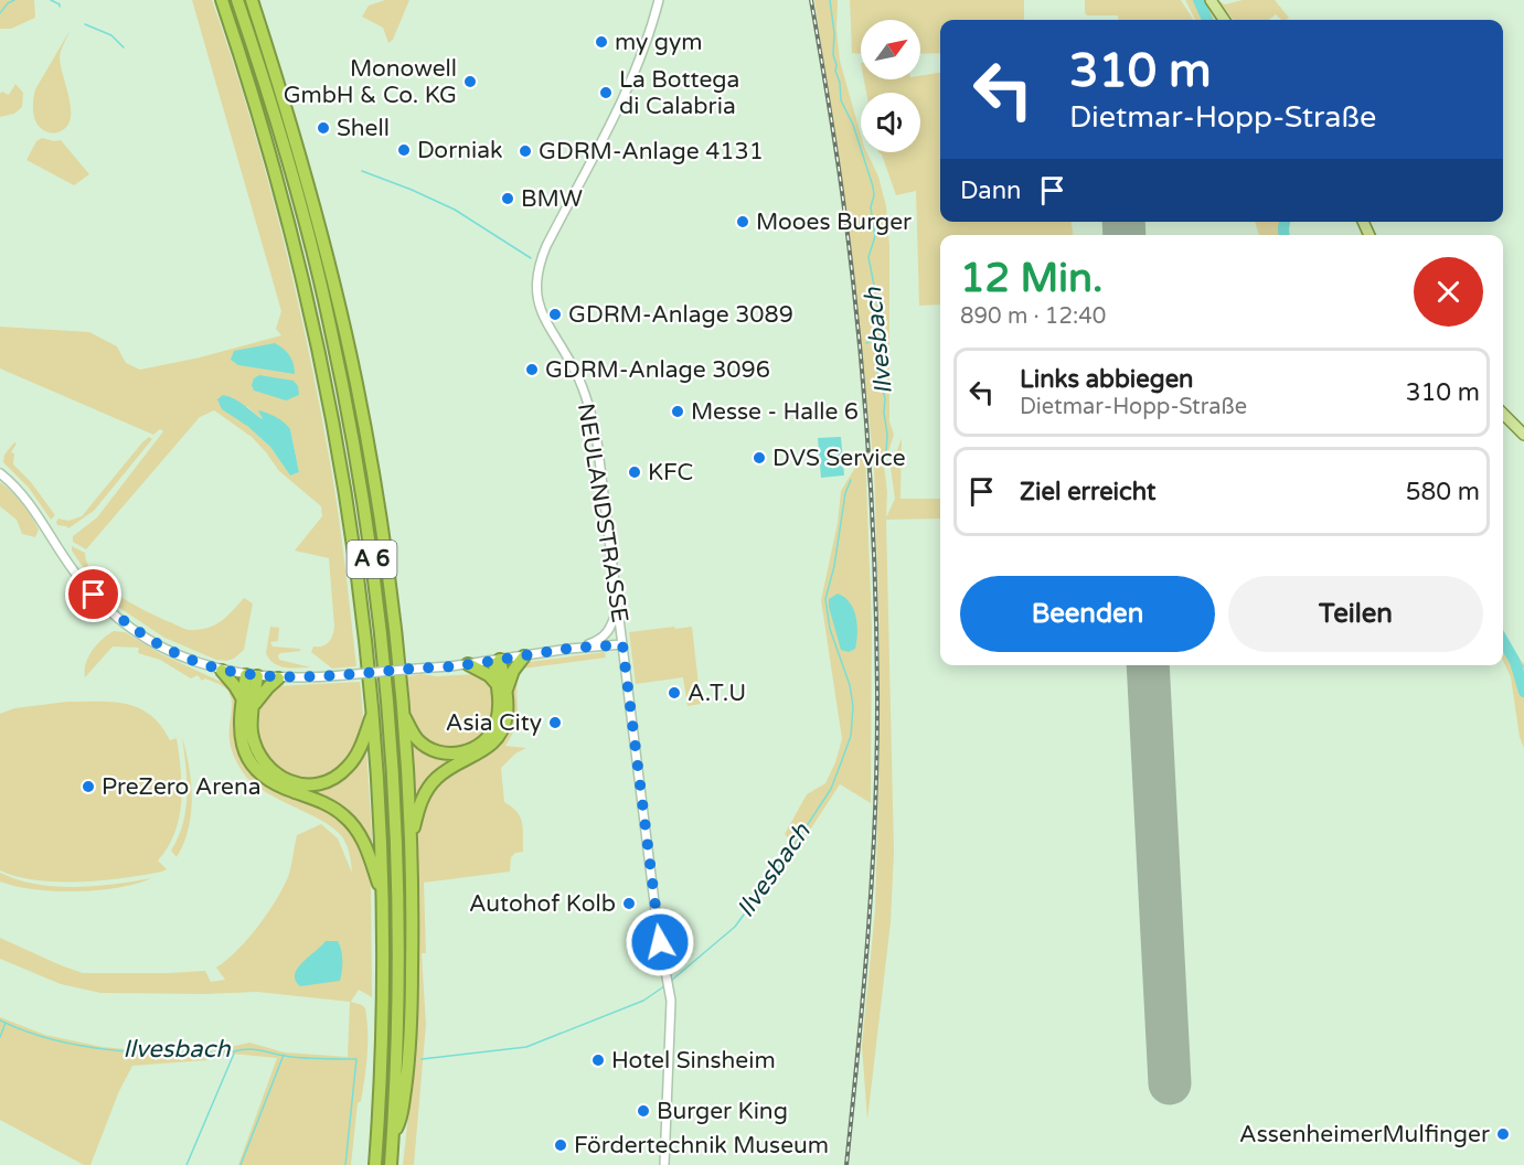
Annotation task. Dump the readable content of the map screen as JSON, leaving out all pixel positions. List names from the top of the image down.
{
  "streets": {
    "highway": ["A 6"],
    "street": ["NEULANDSTRASSE"]
  },
  "water": ["Ilvesbach"],
  "places": [
    "my gym",
    "Monowell GmbH & Co. KG",
    "La Bottega di Calabria",
    "Shell",
    "Dorniak",
    "GDRM-Anlage 4131",
    "BMW",
    "Mooes Burger",
    "GDRM-Anlage 3089",
    "GDRM-Anlage 3096",
    "Messe - Halle 6",
    "DVS Service",
    "KFC",
    "A.T.U",
    "Asia City",
    "PreZero Arena",
    "Autohof Kolb",
    "Hotel Sinsheim",
    "Burger King",
    "AssenheimerMulfinger",
    "Fördertechnik Museum"
  ],
  "north": "top right",
  "page": {
    "turn": ["310 m", "Dietmar-Hopp-Straße"],
    "then": "Dann",
    "heading": ["12 Min.", "890 m · 12:40"],
    "list": [
      {
        "name": "Links abbiegen",
        "note": "Dietmar-Hopp-Straße",
        "value": "310 m"
      },
      {
        "name": "Ziel erreicht",
        "value": "580 m"
      }
    ],
    "buttons": ["Beenden", "Teilen"]
  }
}
